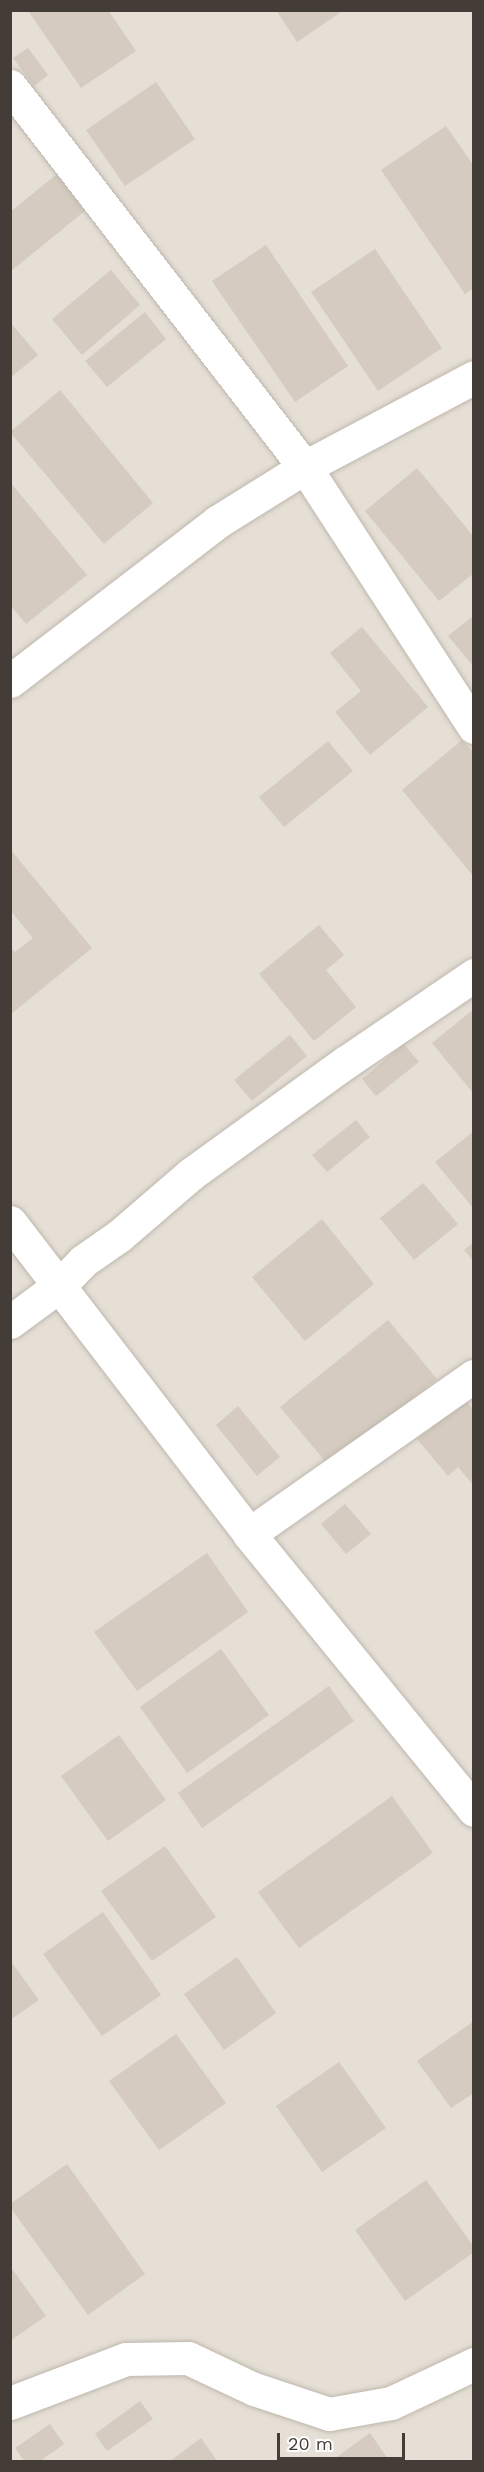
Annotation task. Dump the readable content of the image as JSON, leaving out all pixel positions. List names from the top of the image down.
{
  "scale_bar": "20 m"
}
